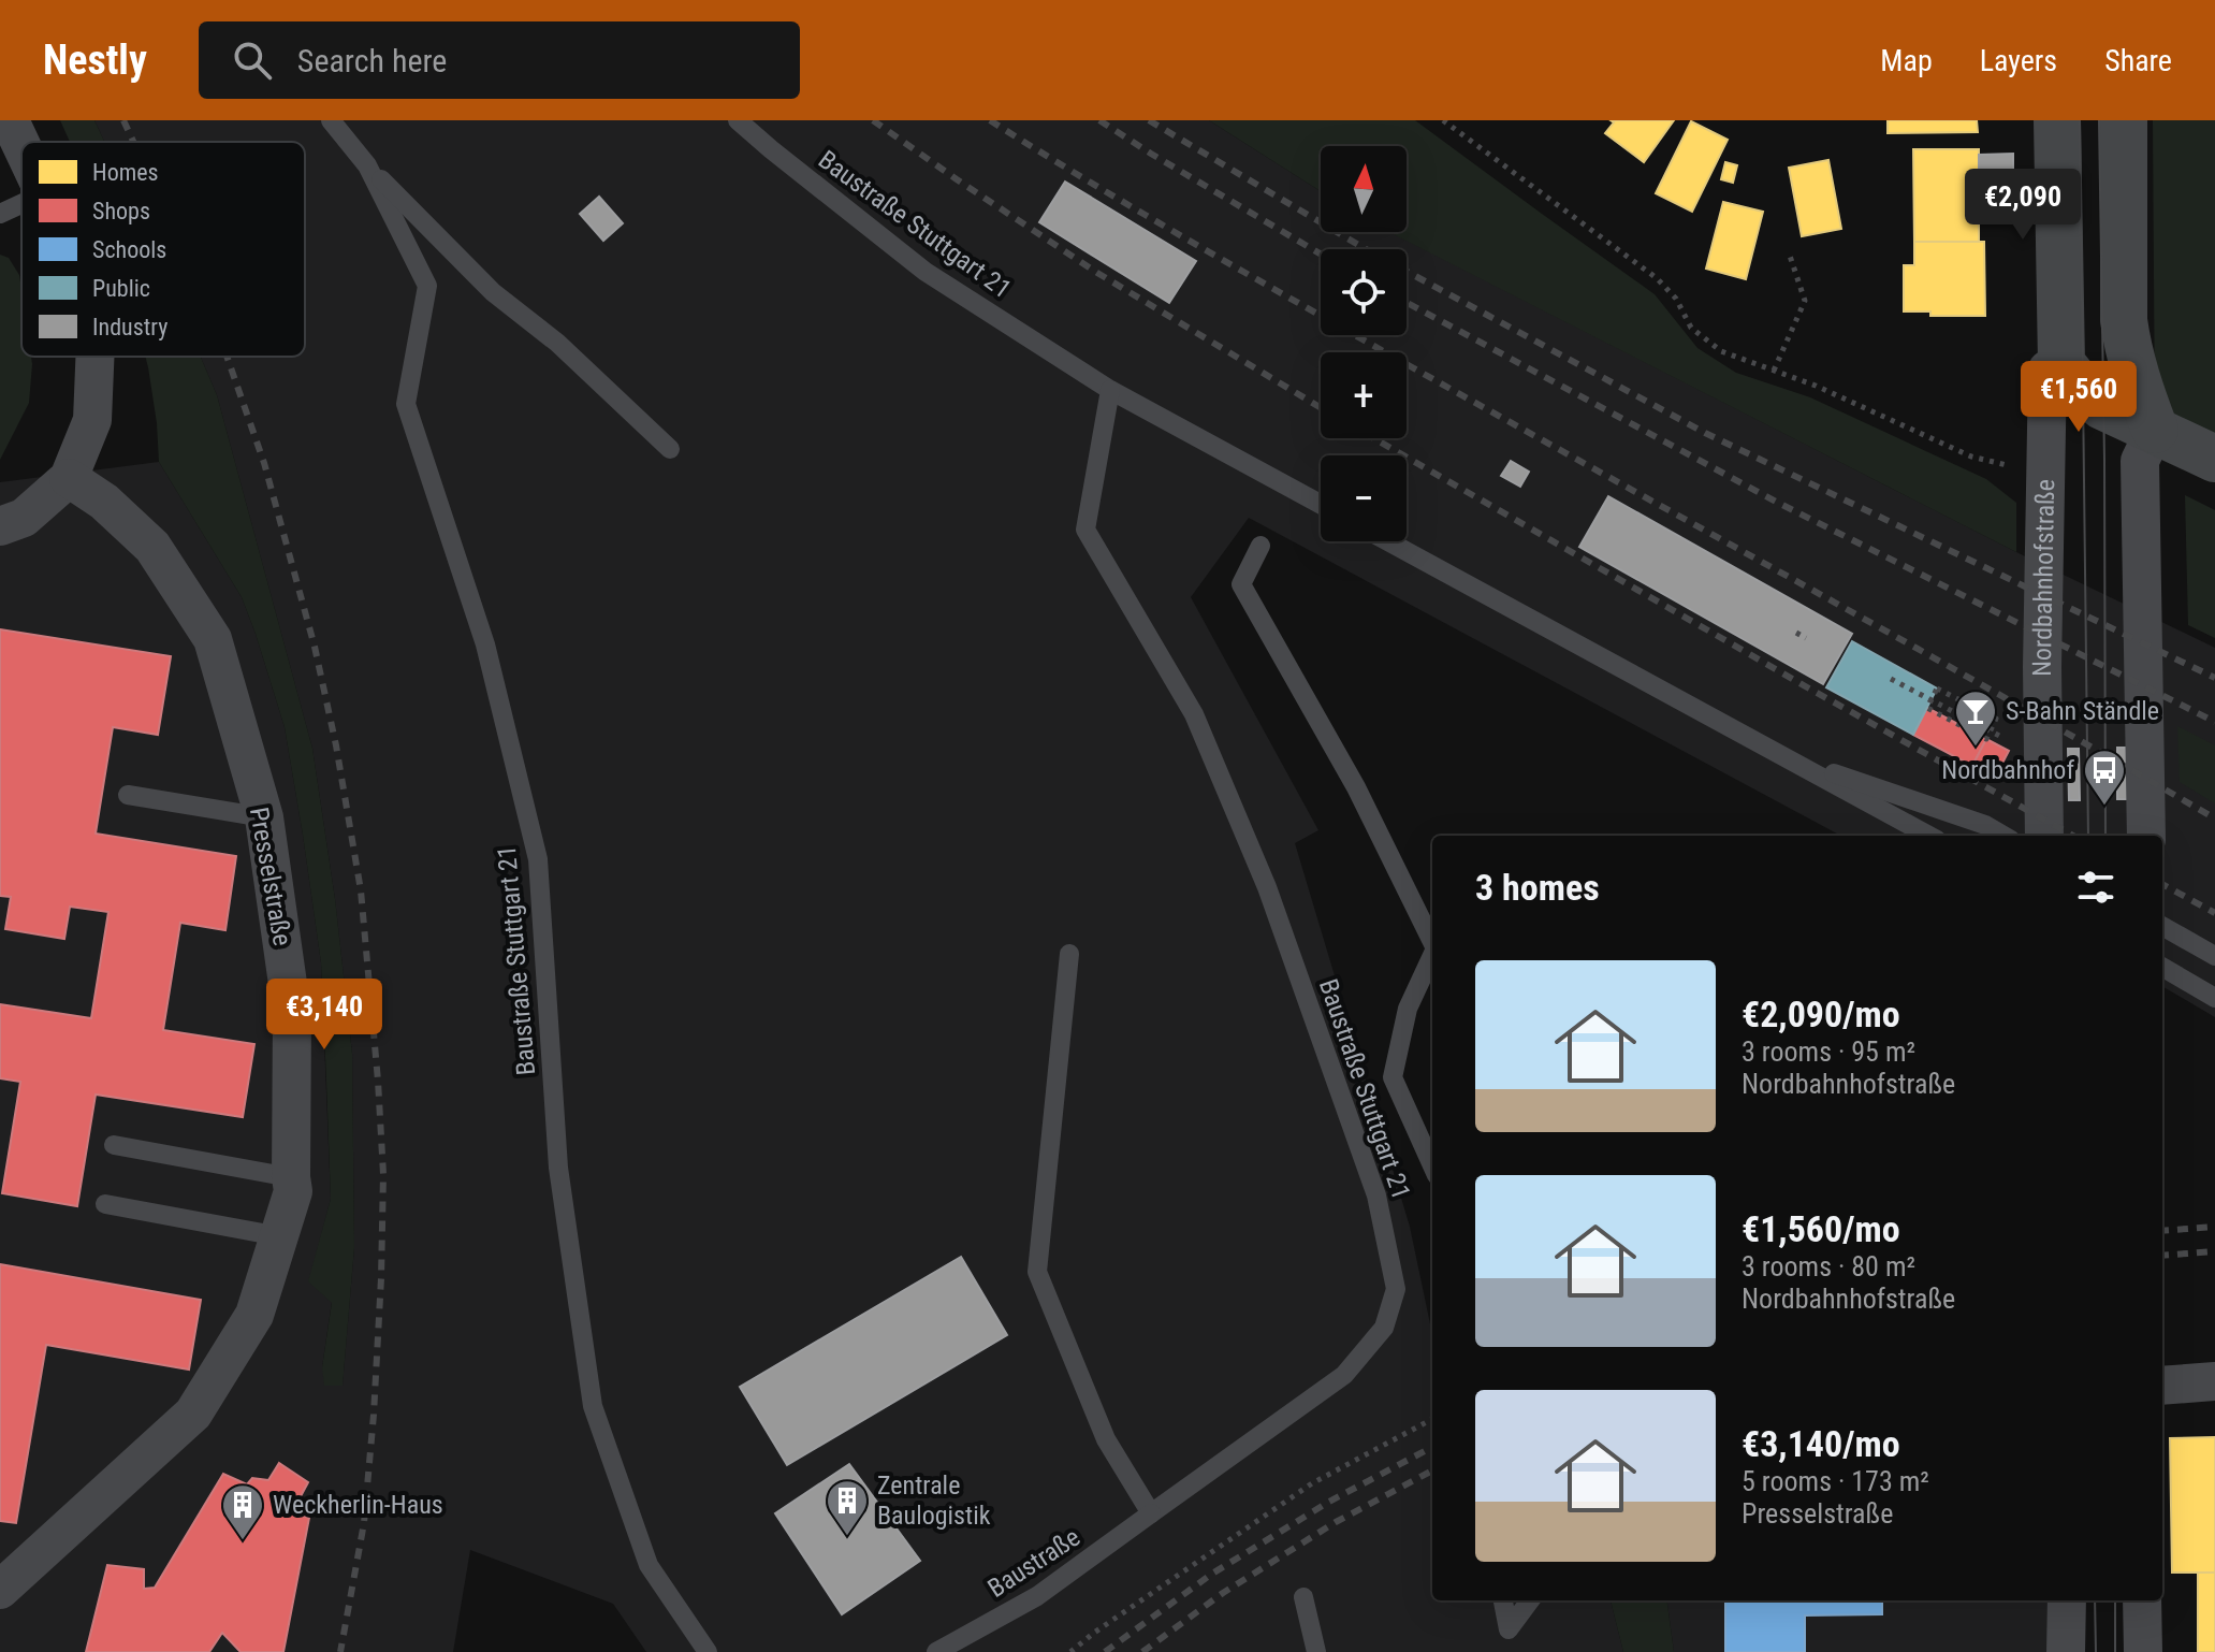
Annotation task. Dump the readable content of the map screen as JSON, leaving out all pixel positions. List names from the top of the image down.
{
  "streets": {
    "street": ["Nordbahnhofstraße", "Presselstraße"],
    "lane": ["Baustraße Stuttgart 21", "Baustraße"]
  },
  "crossings": [
    ["Baustraße Stuttgart 21", "Baustraße"]
  ],
  "places": {
    "bar": ["S-Bahn Ständle"],
    "bus stop": ["Nordbahnhof"],
    "building": ["Zentrale Baulogistik", "Weckherlin-Haus"]
  },
  "legend": [
    "Homes",
    "Shops",
    "Schools",
    "Public",
    "Industry"
  ],
  "north": "top",
  "page": {
    "header": "Nestly",
    "search": "Search here",
    "nav": ["Map", "Layers", "Share"],
    "map_buttons": ["+", "−"],
    "price": ["€2,090", "€1,560", "€3,140"],
    "heading": "3 homes",
    "list": [
      {
        "name": "€2,090/mo",
        "note": "3 rooms · 95 m² · Nordbahnhofstraße"
      },
      {
        "name": "€1,560/mo",
        "note": "3 rooms · 80 m² · Nordbahnhofstraße"
      },
      {
        "name": "€3,140/mo",
        "note": "5 rooms · 173 m² · Presselstraße"
      }
    ]
  }
}
